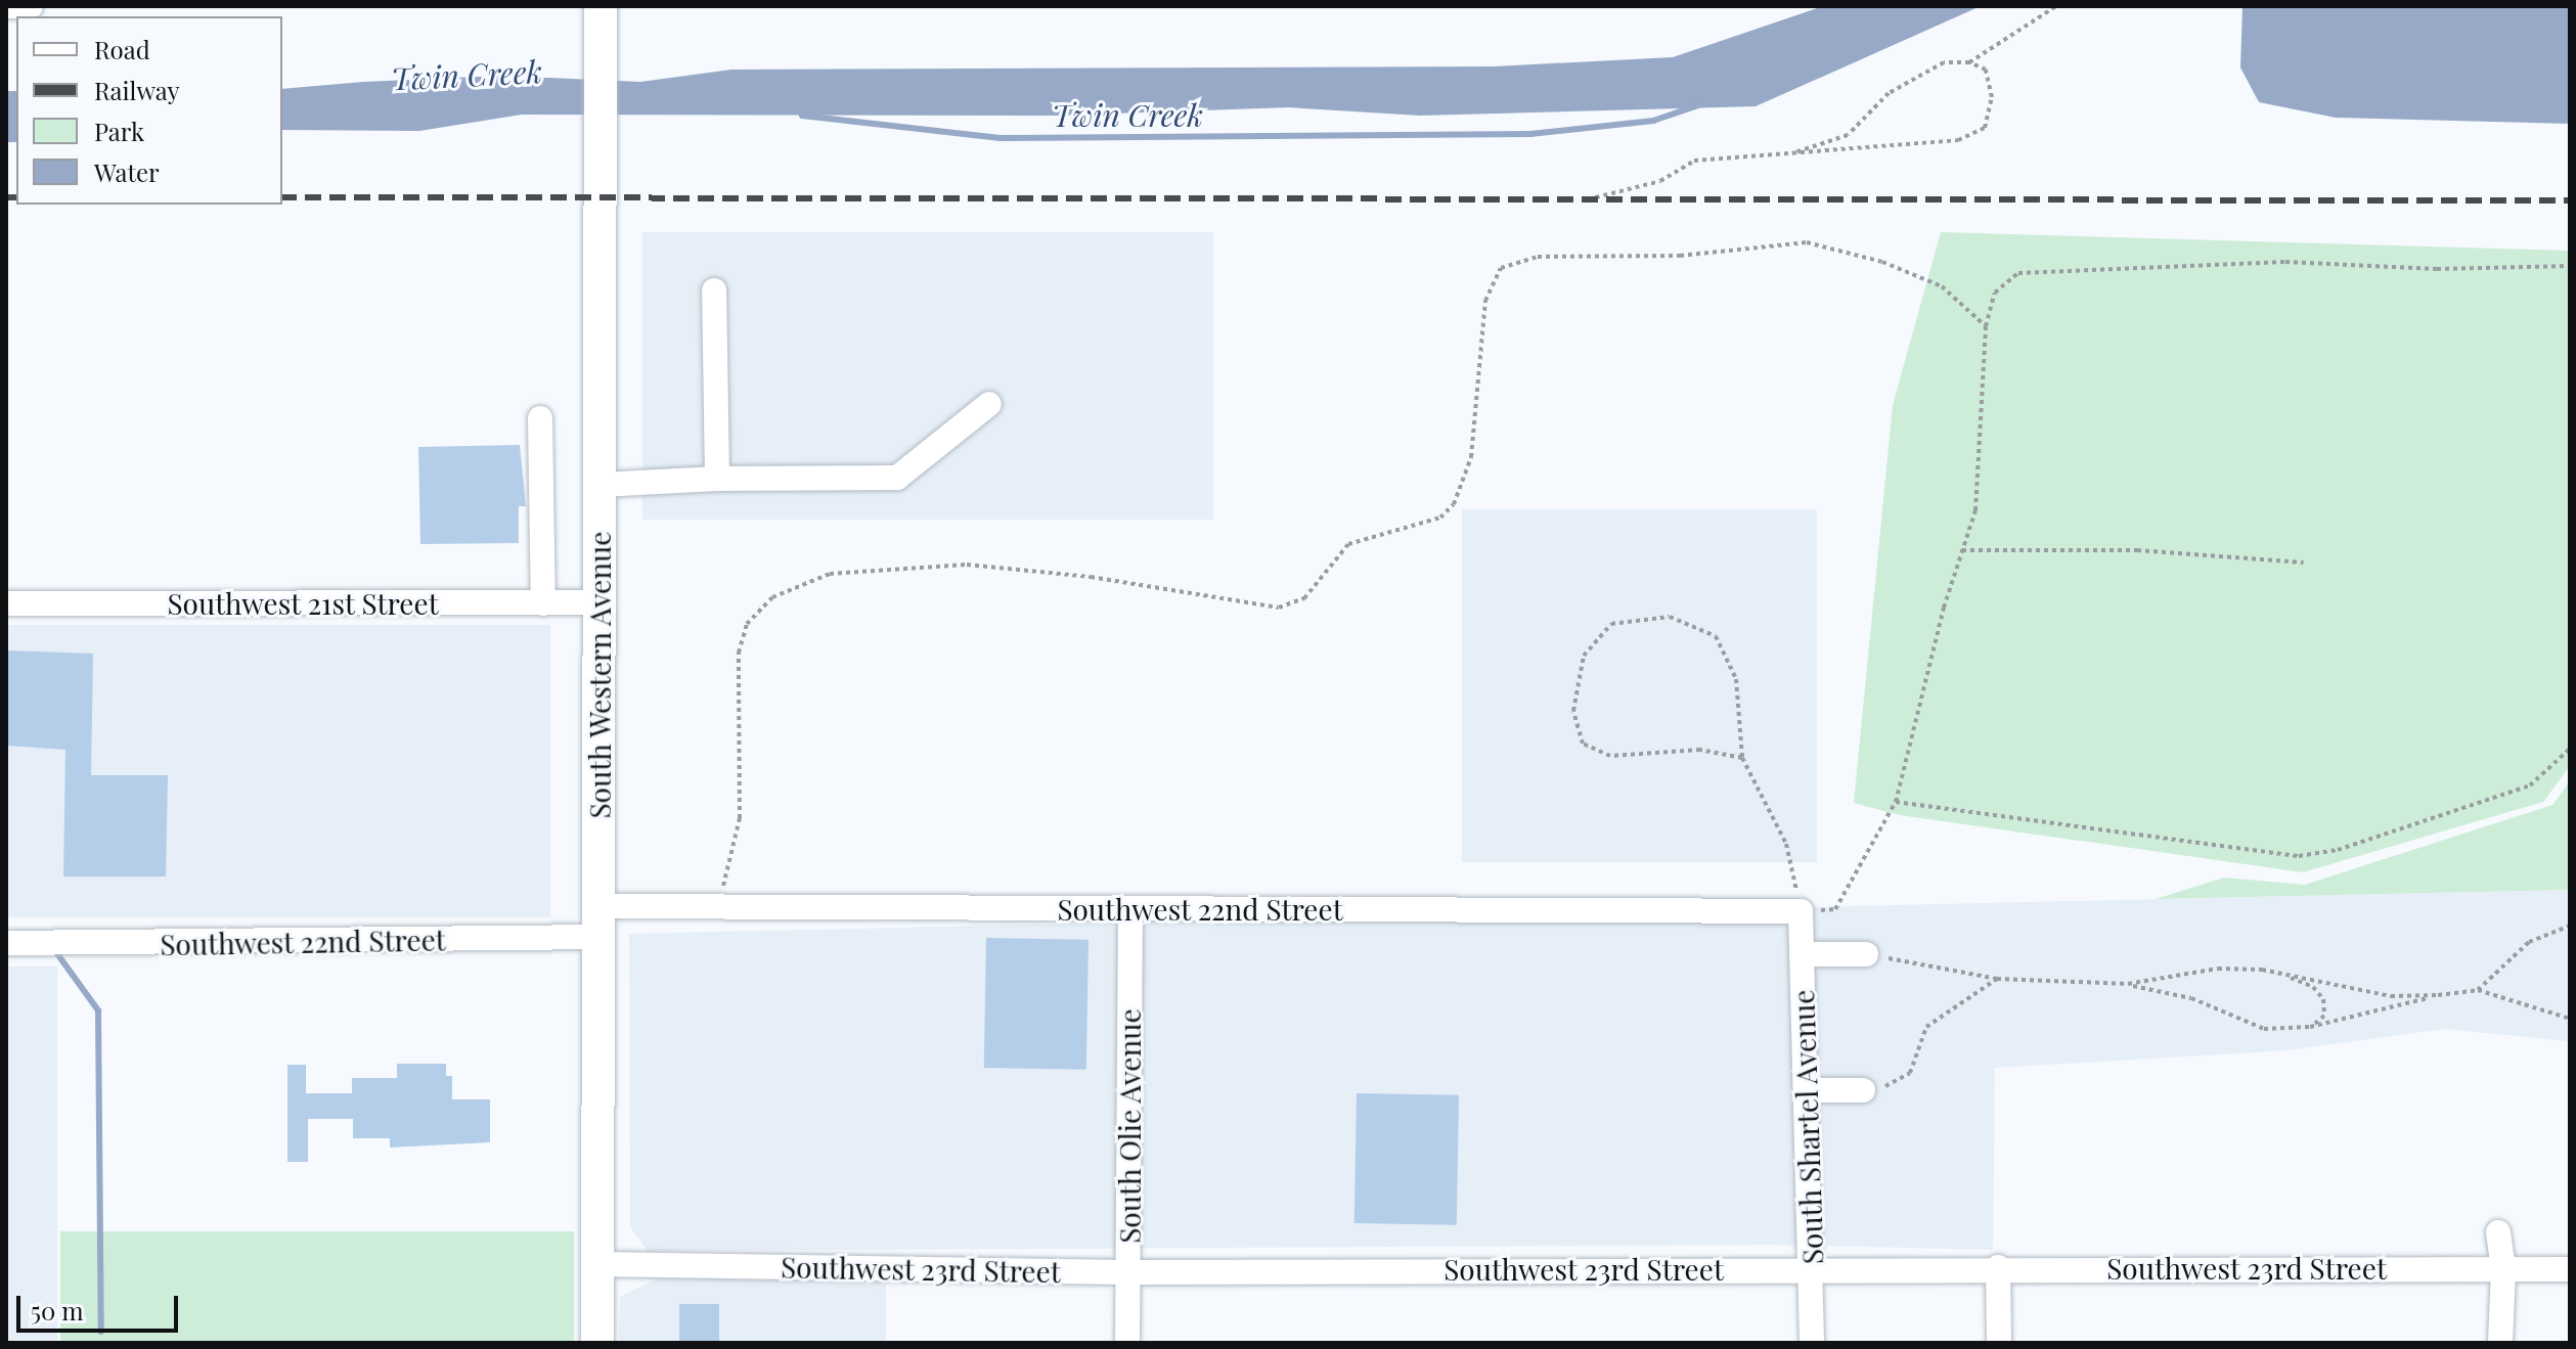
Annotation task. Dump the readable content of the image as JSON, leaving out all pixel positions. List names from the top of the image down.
{
  "streets": {
    "main road": ["South Western Avenue"],
    "street": [
      "Southwest 21st Street",
      "Southwest 22nd Street",
      "South Olie Avenue",
      "South Shartel Avenue",
      "Southwest 23rd Street"
    ]
  },
  "crossings": [
    ["Southwest 21st Street", "South Western Avenue"],
    ["South Western Avenue", "Southwest 22nd Street"],
    ["South Western Avenue", "Southwest 23rd Street"],
    ["Southwest 22nd Street", "South Olie Avenue"],
    ["Southwest 22nd Street", "South Shartel Avenue"],
    ["South Olie Avenue", "Southwest 23rd Street"],
    ["South Shartel Avenue", "Southwest 23rd Street"]
  ],
  "water": ["Twin Creek"],
  "legend": [
    "Road",
    "Railway",
    "Park",
    "Water"
  ],
  "scale_bar": "50 m"
}
